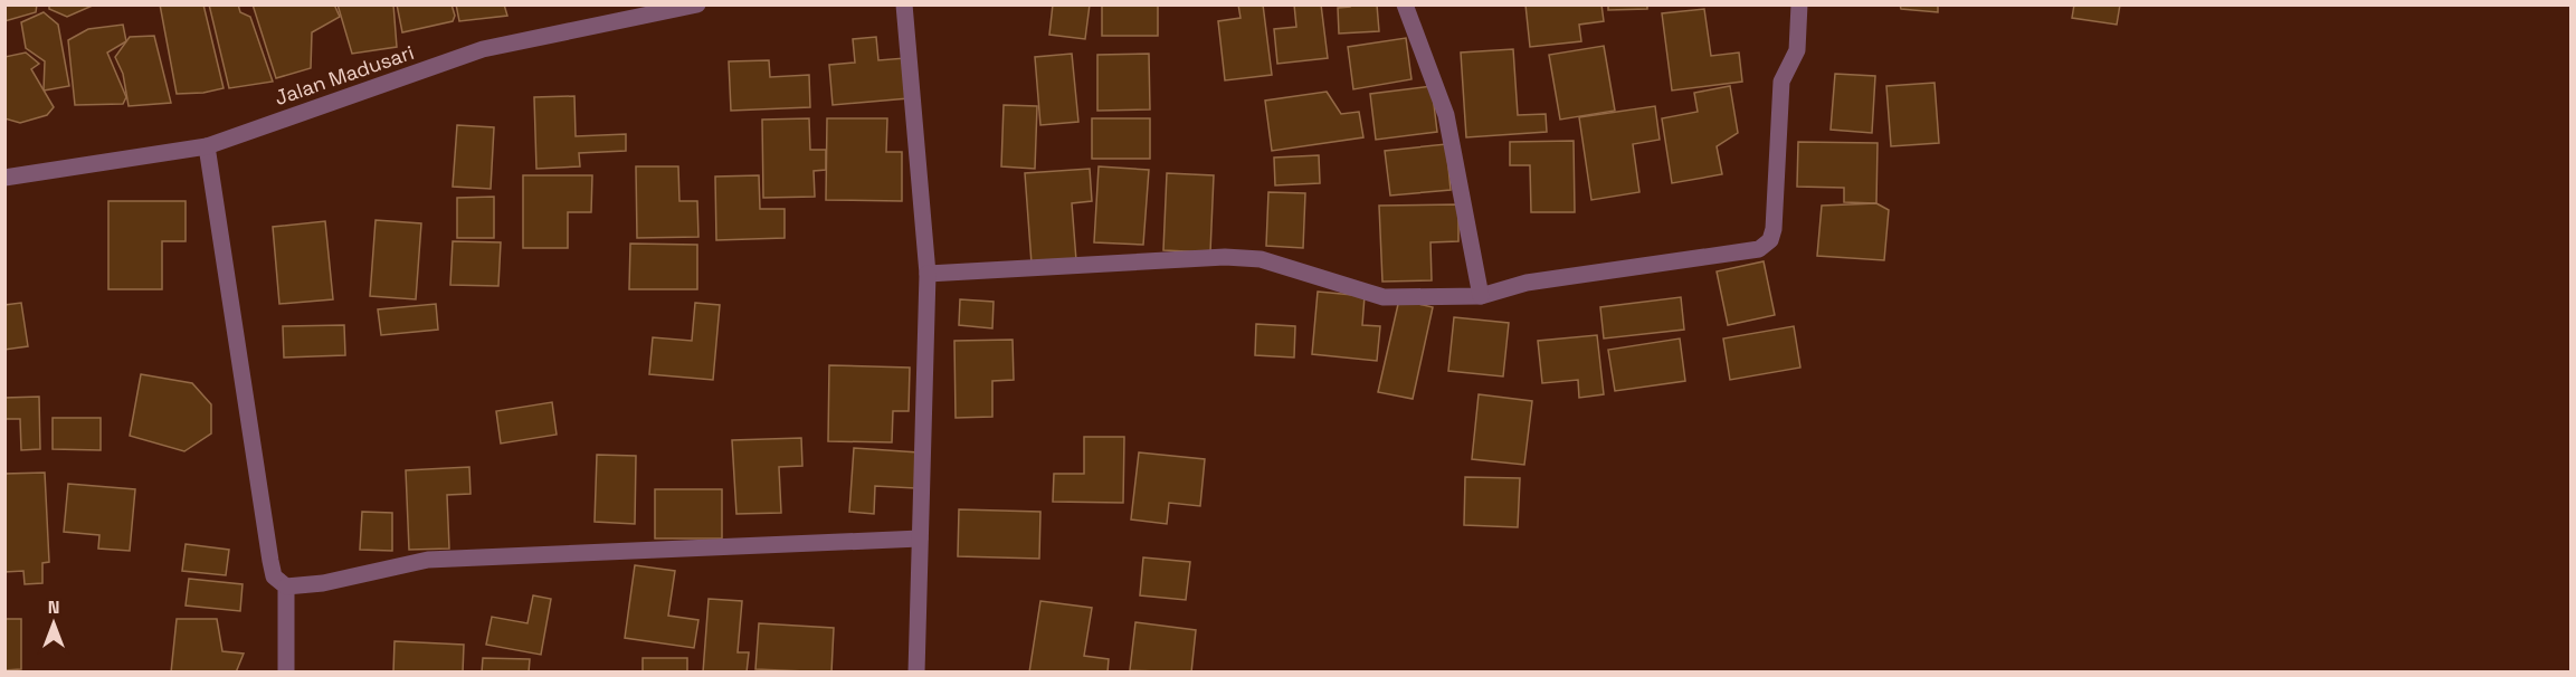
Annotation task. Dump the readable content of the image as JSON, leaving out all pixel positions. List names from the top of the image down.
{
  "streets": {
    "street": ["Jalan Madusari"]
  },
  "north": "top"
}
